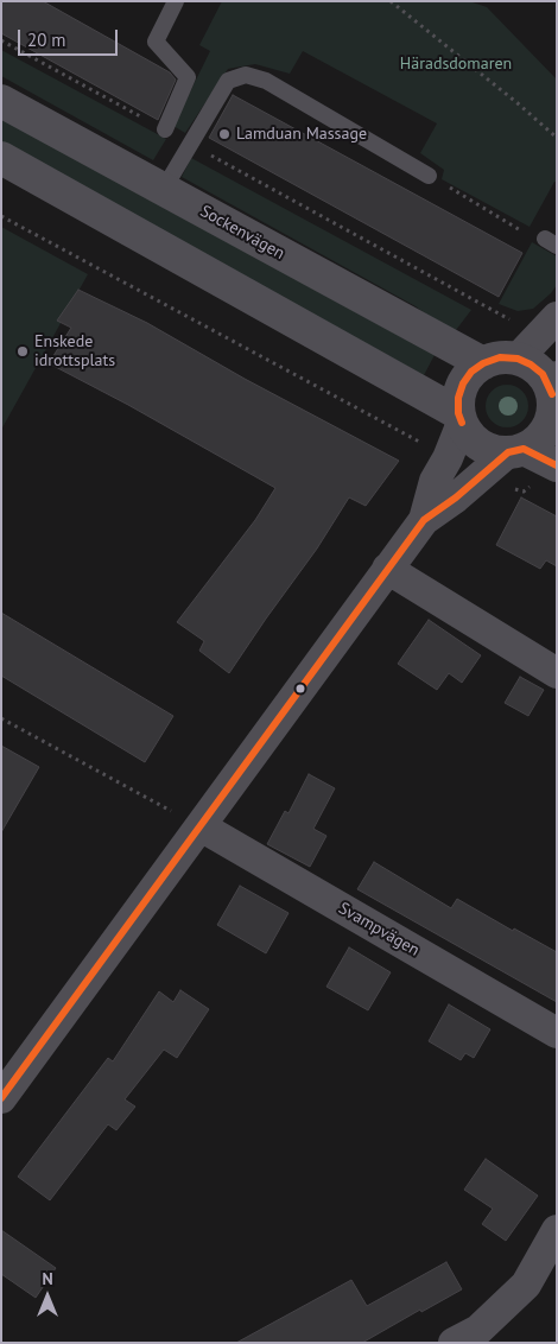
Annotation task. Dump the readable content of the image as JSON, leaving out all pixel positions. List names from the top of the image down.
{
  "streets": {
    "street": ["Sockenvägen", "Svampvägen"]
  },
  "parks": ["Häradsdomaren"],
  "places": ["Lamduan Massage", "Enskede idrottsplats"],
  "scale_bar": "20 m",
  "north": "top"
}
